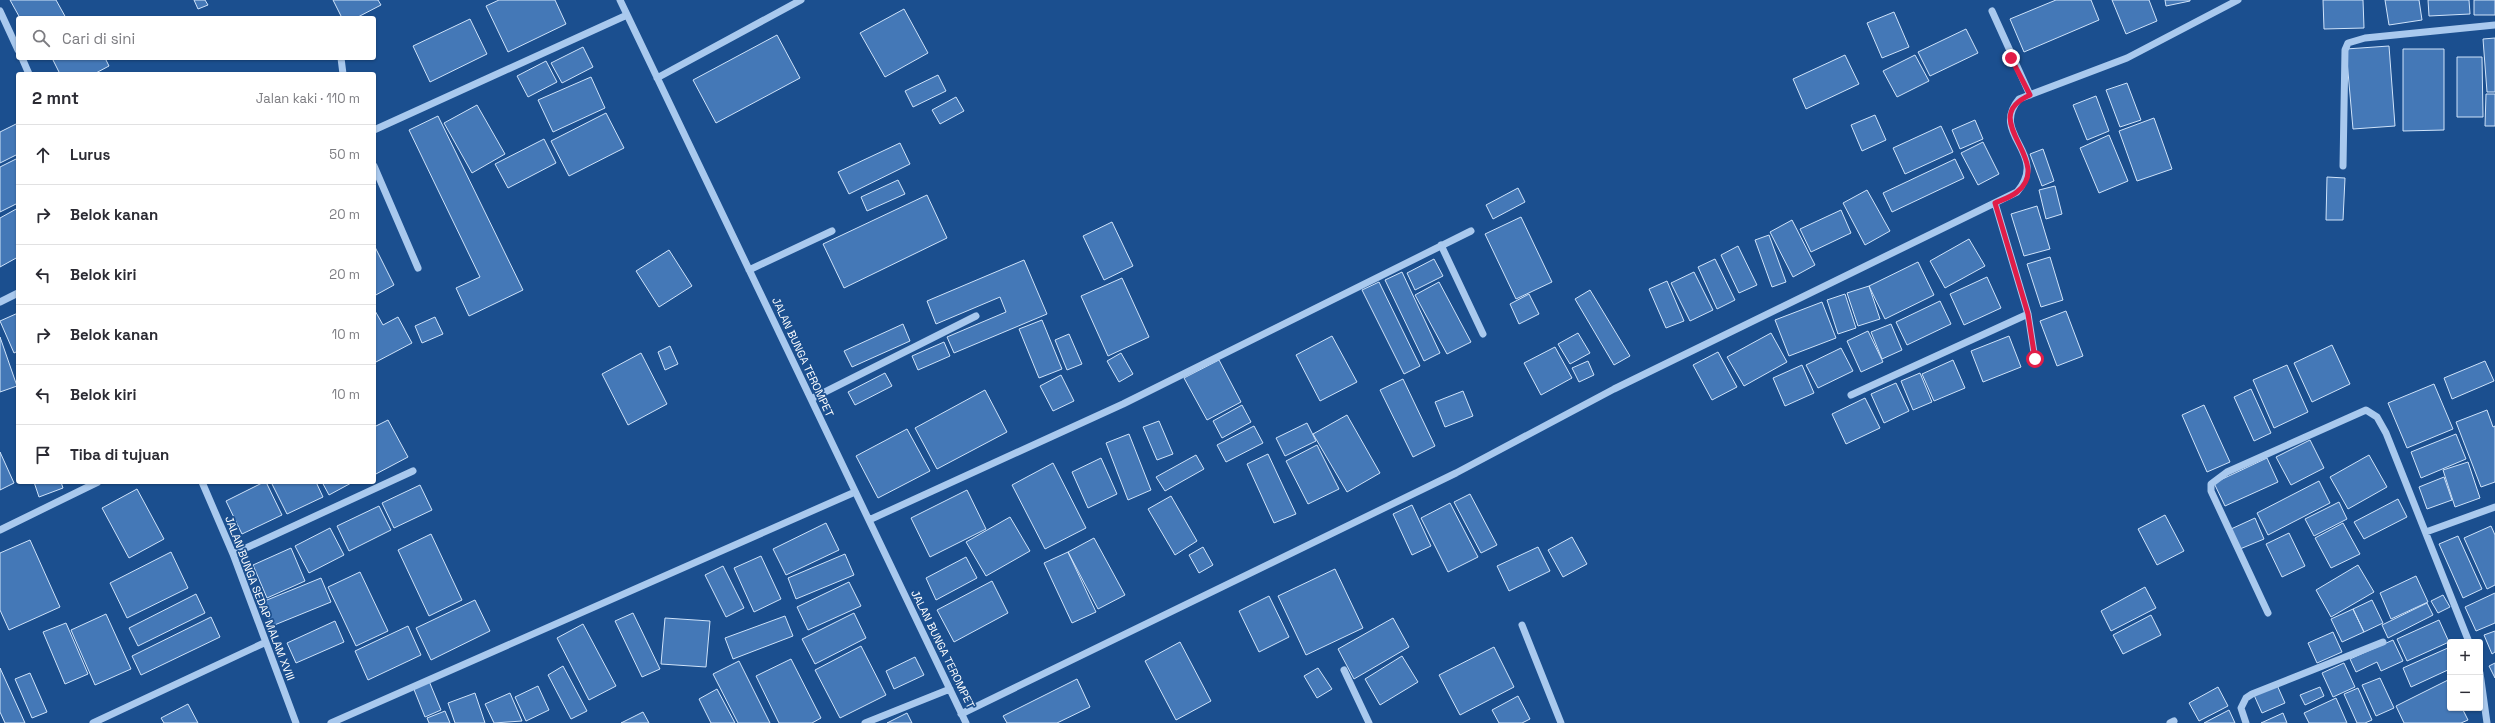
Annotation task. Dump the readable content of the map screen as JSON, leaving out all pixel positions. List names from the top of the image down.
{
  "streets": {
    "street": ["JALAN BUNGA TEROMPET", "JALAN BUNGA SEDAP MALAM XVIII"]
  },
  "page": {
    "search": "Cari di sini",
    "heading": ["2 mnt", "Jalan kaki · 110 m"],
    "list": [
      ["Lurus", "50 m"],
      ["Belok kanan", "20 m"],
      ["Belok kiri", "20 m"],
      ["Belok kanan", "10 m"],
      ["Belok kiri", "10 m"],
      "Tiba di tujuan"
    ],
    "map_buttons": ["+", "−"]
  }
}
